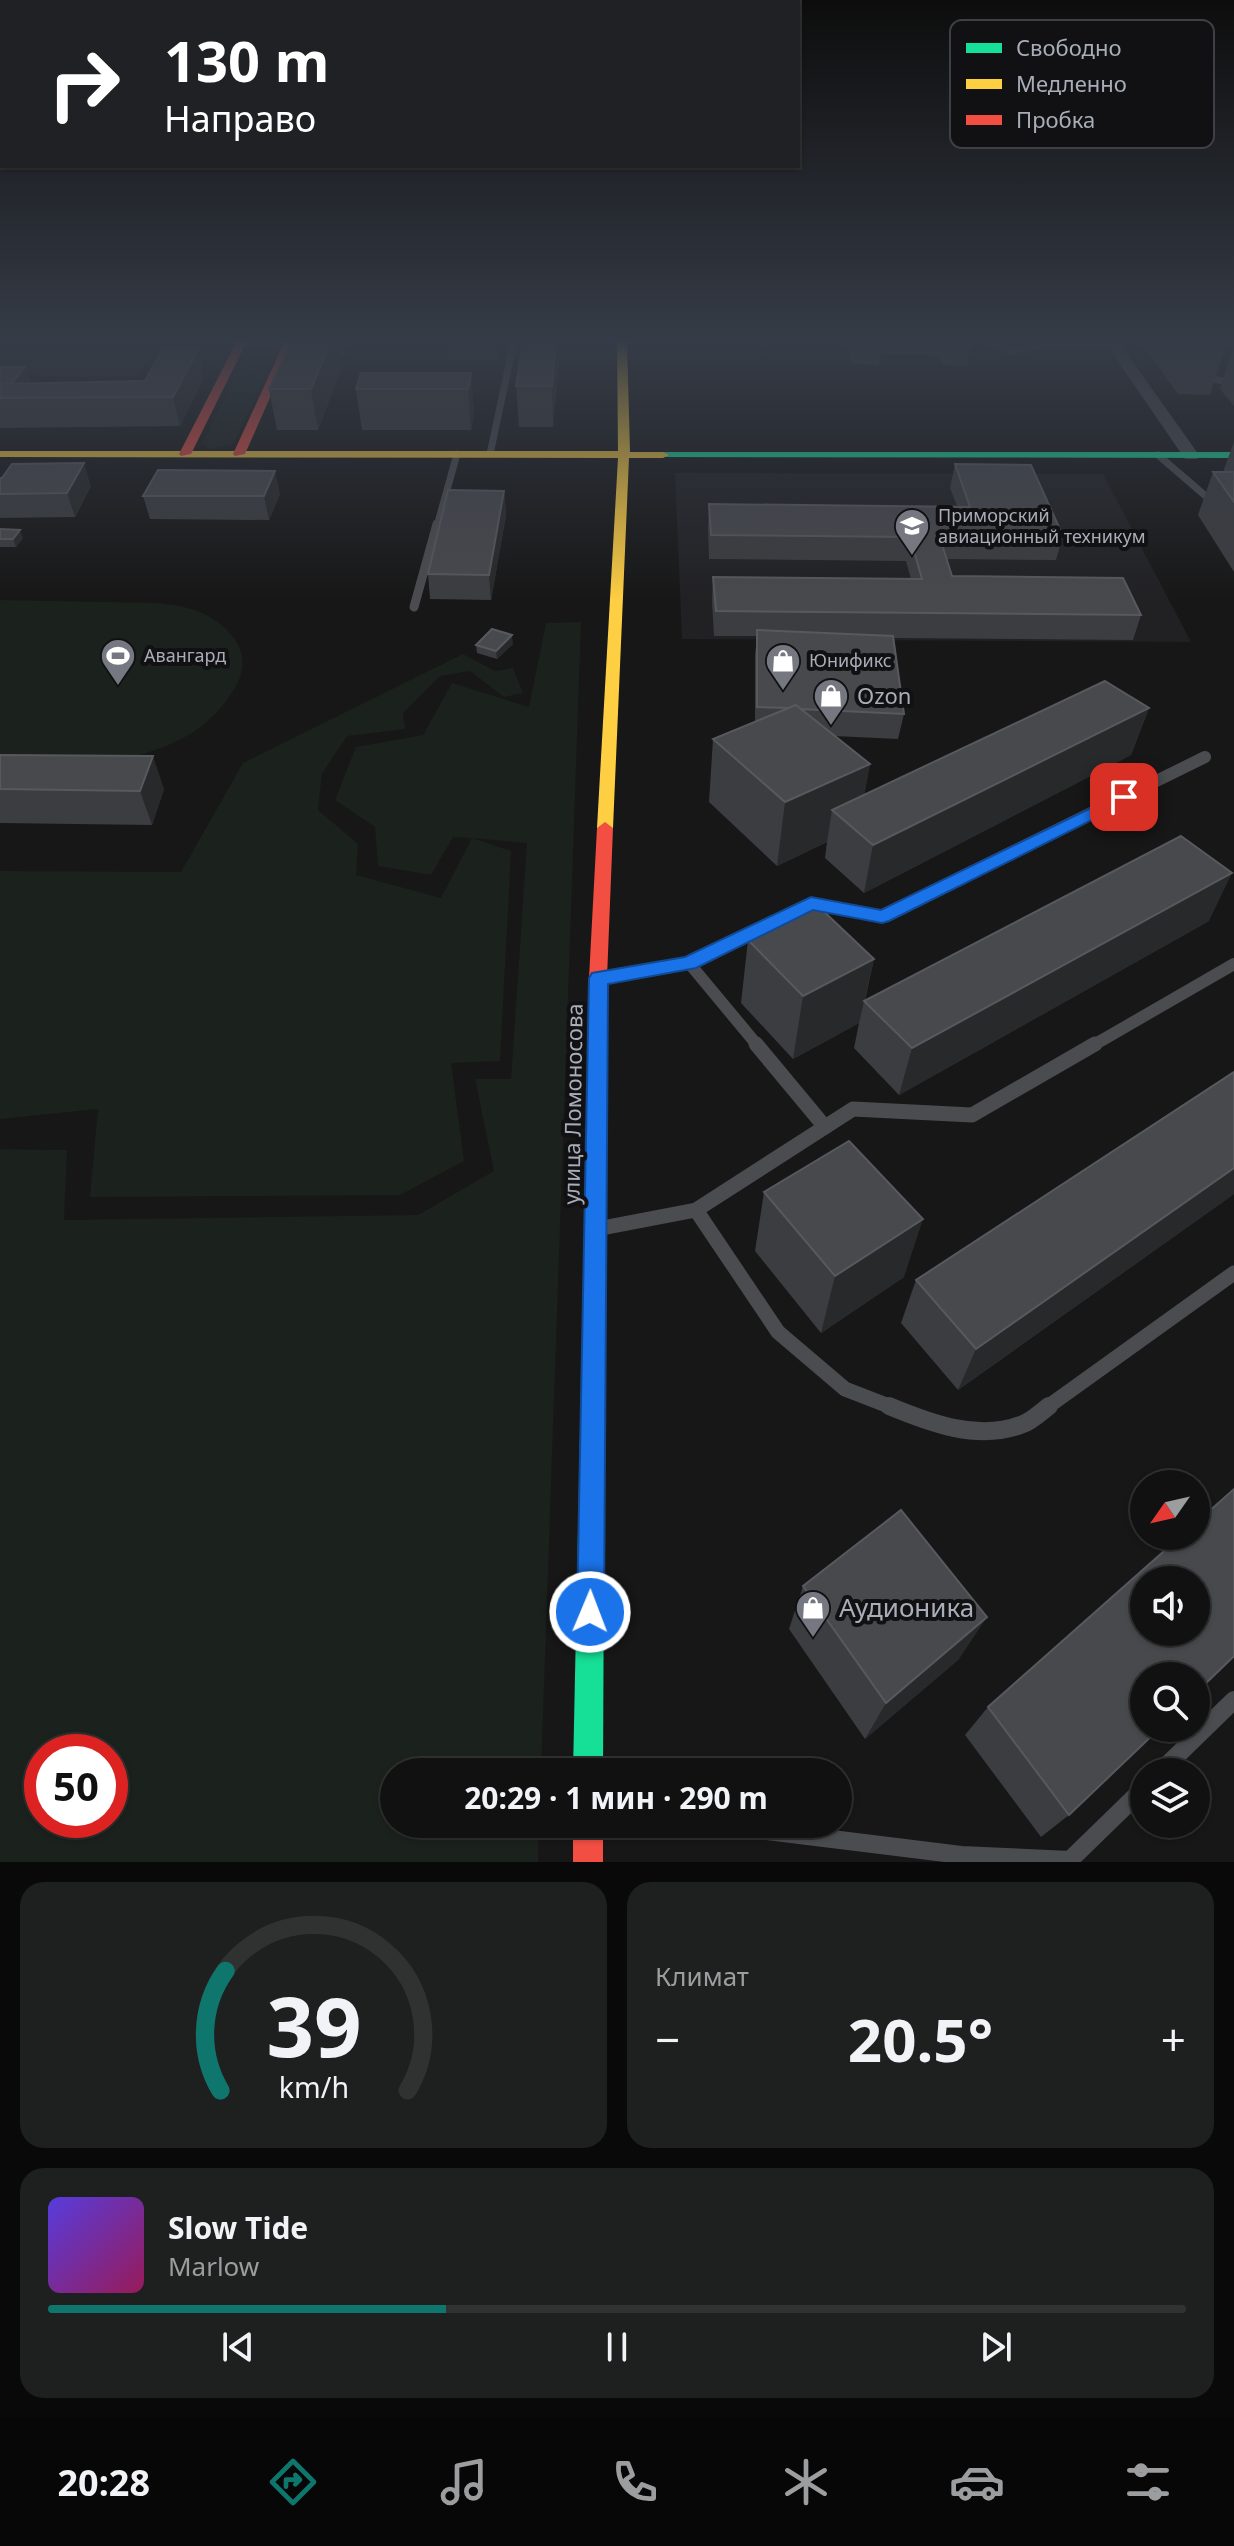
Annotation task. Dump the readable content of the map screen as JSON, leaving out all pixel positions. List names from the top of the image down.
{
  "streets": {
    "main road": ["улица Ломоносова"]
  },
  "places": {
    "school or university": ["Приморский авиационный техникум"],
    "sports": ["Авангард"],
    "shop": ["Юнификс", "Ozon", "Аудионика"]
  },
  "legend": ["Свободно", "Медленно", "Пробка"],
  "north": "bottom left",
  "page": {
    "turn": ["130 m", "Направо"],
    "limit": "50",
    "trip": "20:29 · 1 мин · 290 m",
    "tile": "Климат",
    "heat": ["−", "20.5°", "+"],
    "song": ["Slow Tide", "Marlow"],
    "tabs": "20:28",
    "gauge": ["39", "km/h"]
  }
}
